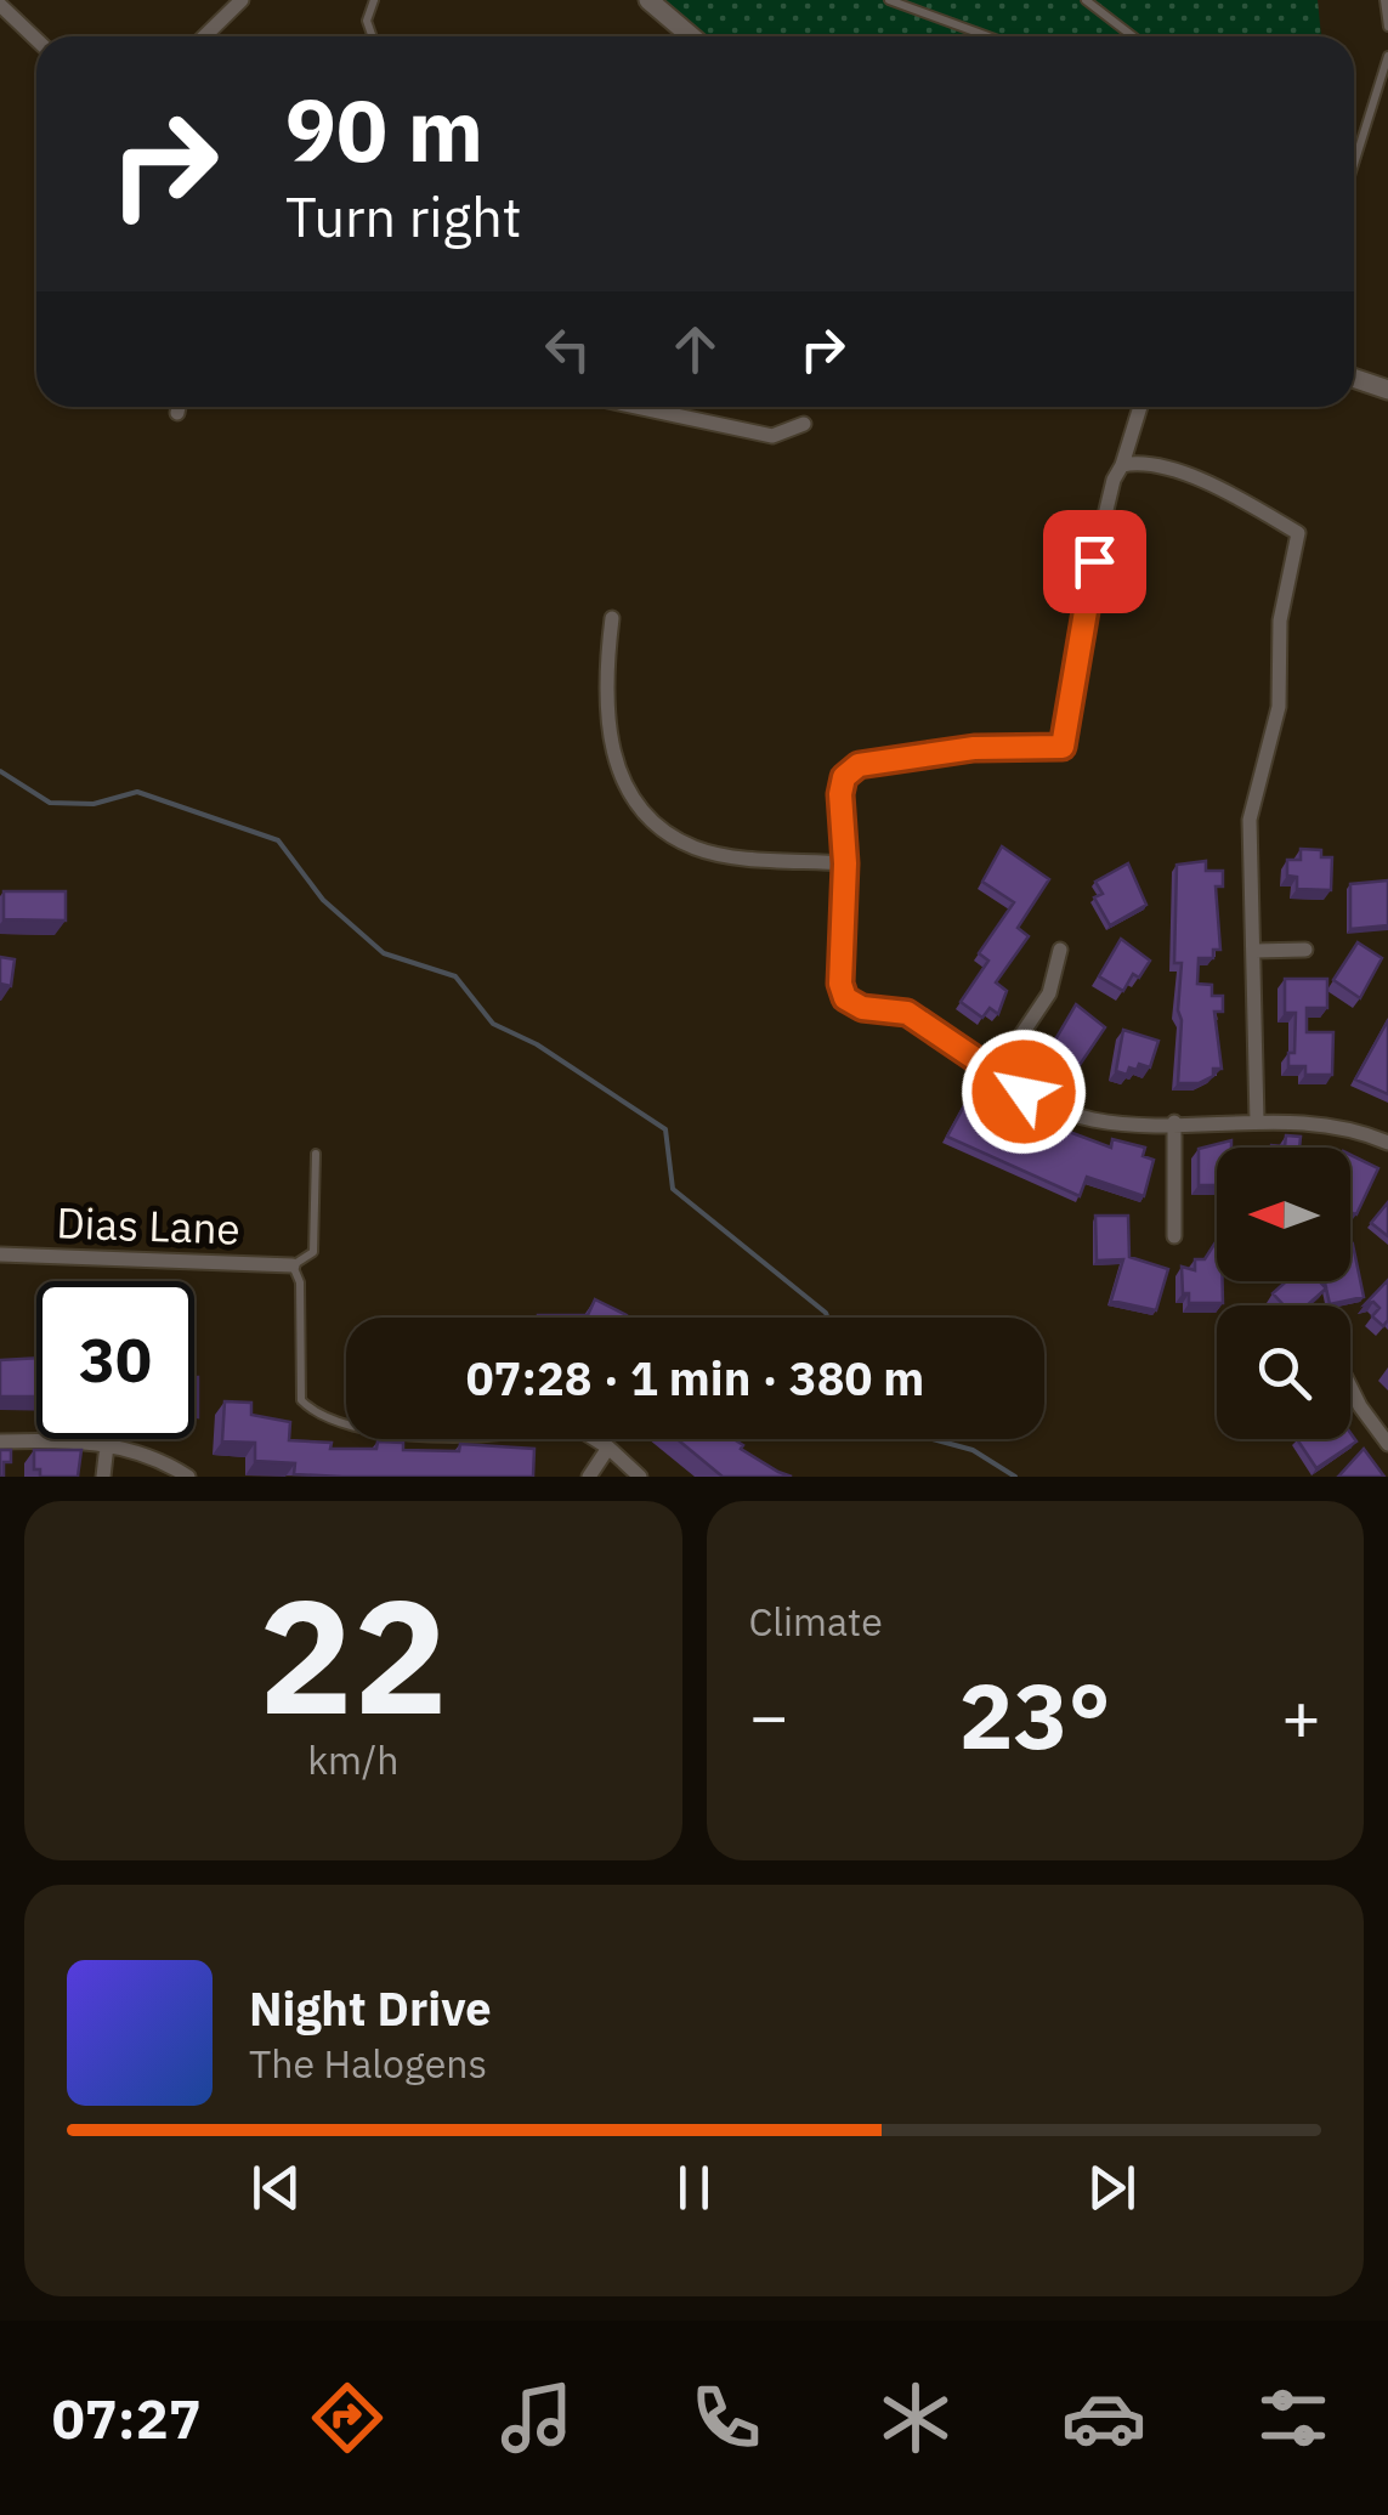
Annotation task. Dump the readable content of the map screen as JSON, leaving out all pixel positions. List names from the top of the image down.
{
  "streets": {
    "street": ["Dias Lane"]
  },
  "north": "left",
  "page": {
    "turn": ["90 m", "Turn right"],
    "limit": "30",
    "trip": "07:28 · 1 min · 380 m",
    "tile": [
      ["22", "km/h"],
      "Climate"
    ],
    "heat": ["−", "23°", "+"],
    "song": ["Night Drive", "The Halogens"],
    "tabs": "07:27"
  }
}
